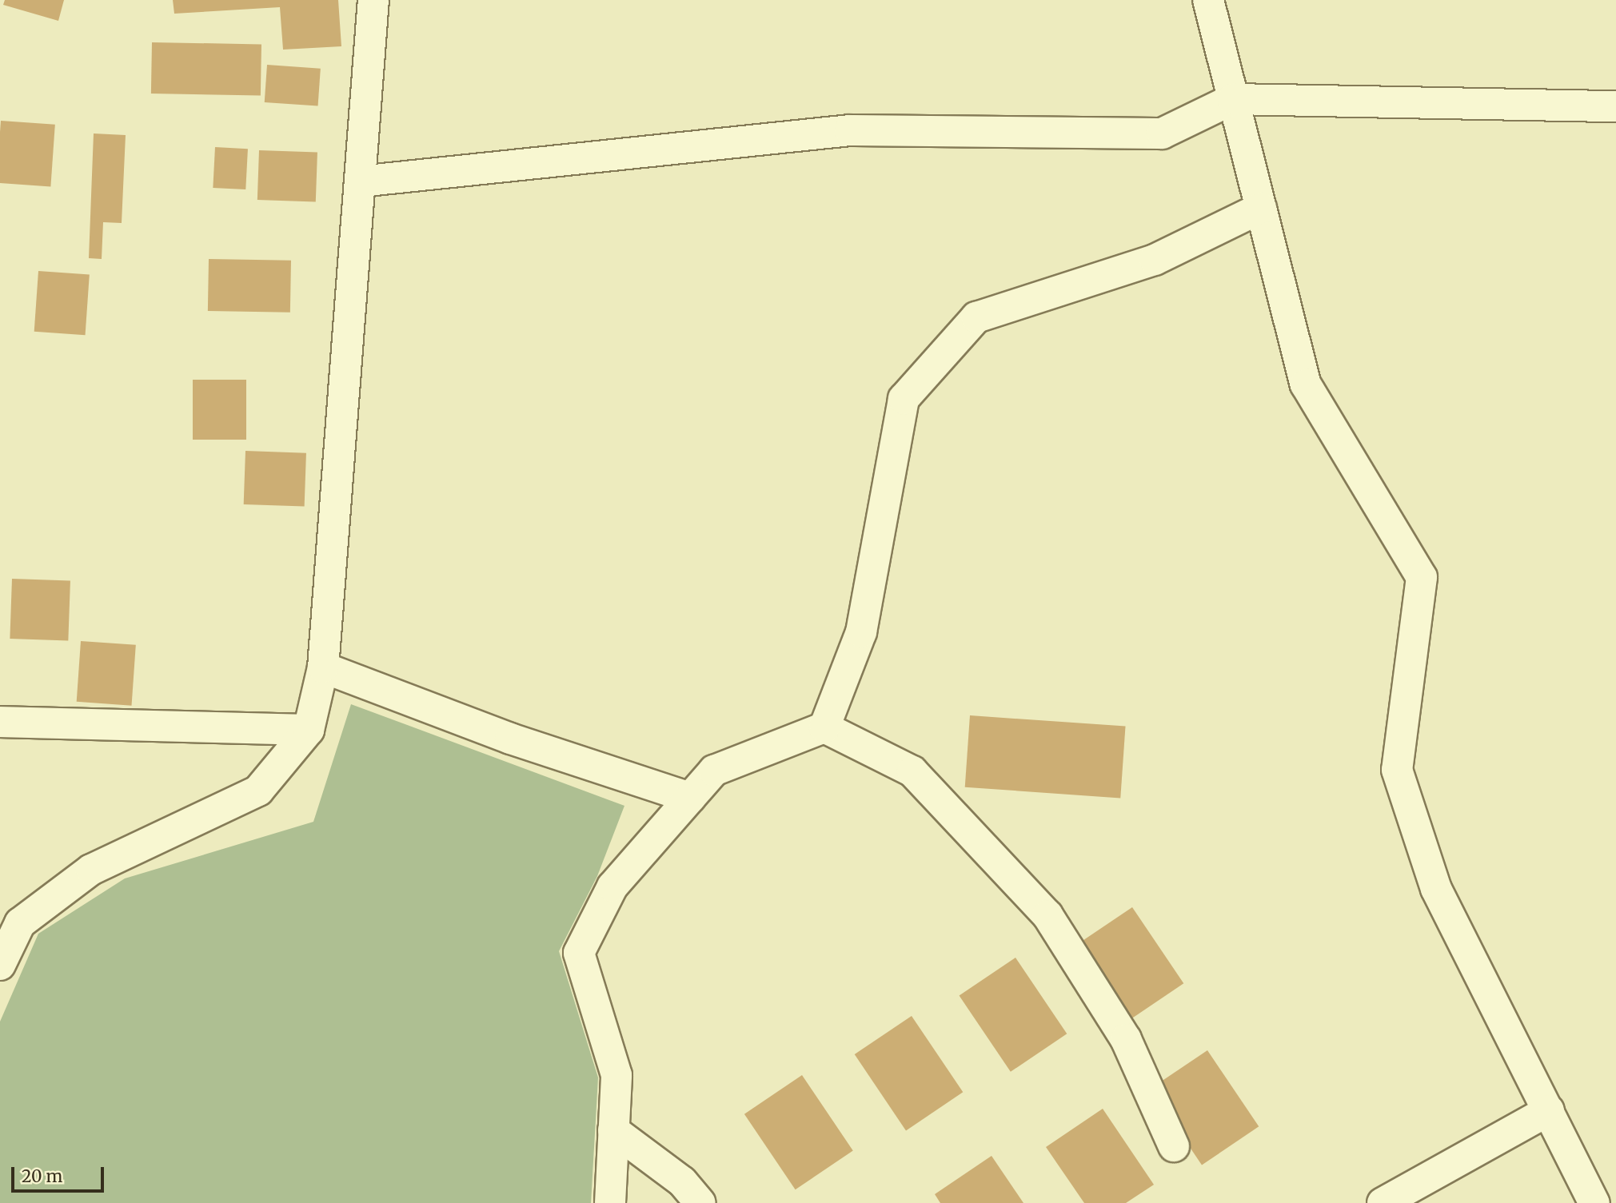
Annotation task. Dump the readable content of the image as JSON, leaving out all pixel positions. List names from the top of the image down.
{
  "scale_bar": "20 m"
}
